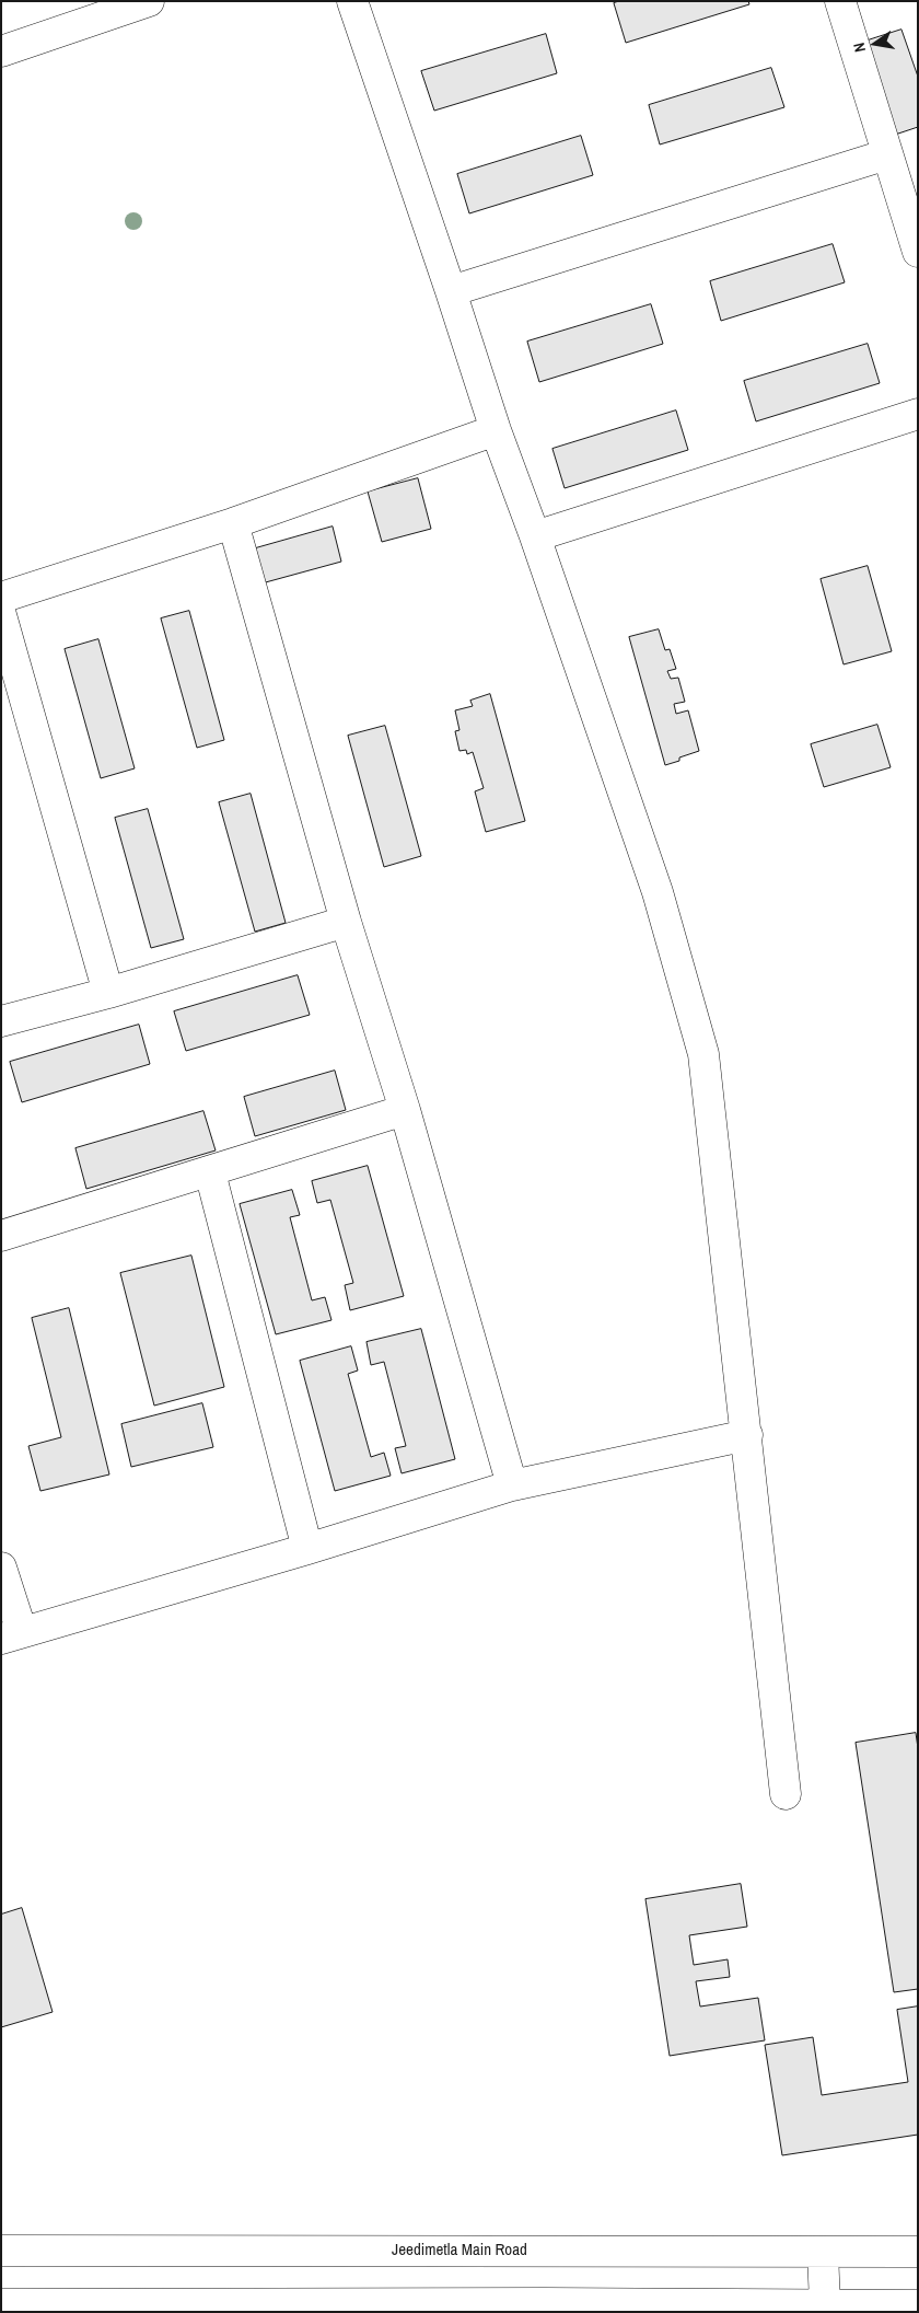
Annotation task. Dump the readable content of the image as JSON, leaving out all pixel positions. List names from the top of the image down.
{
  "streets": {
    "main road": ["Jeedimetla Main Road"]
  },
  "north": "left"
}
